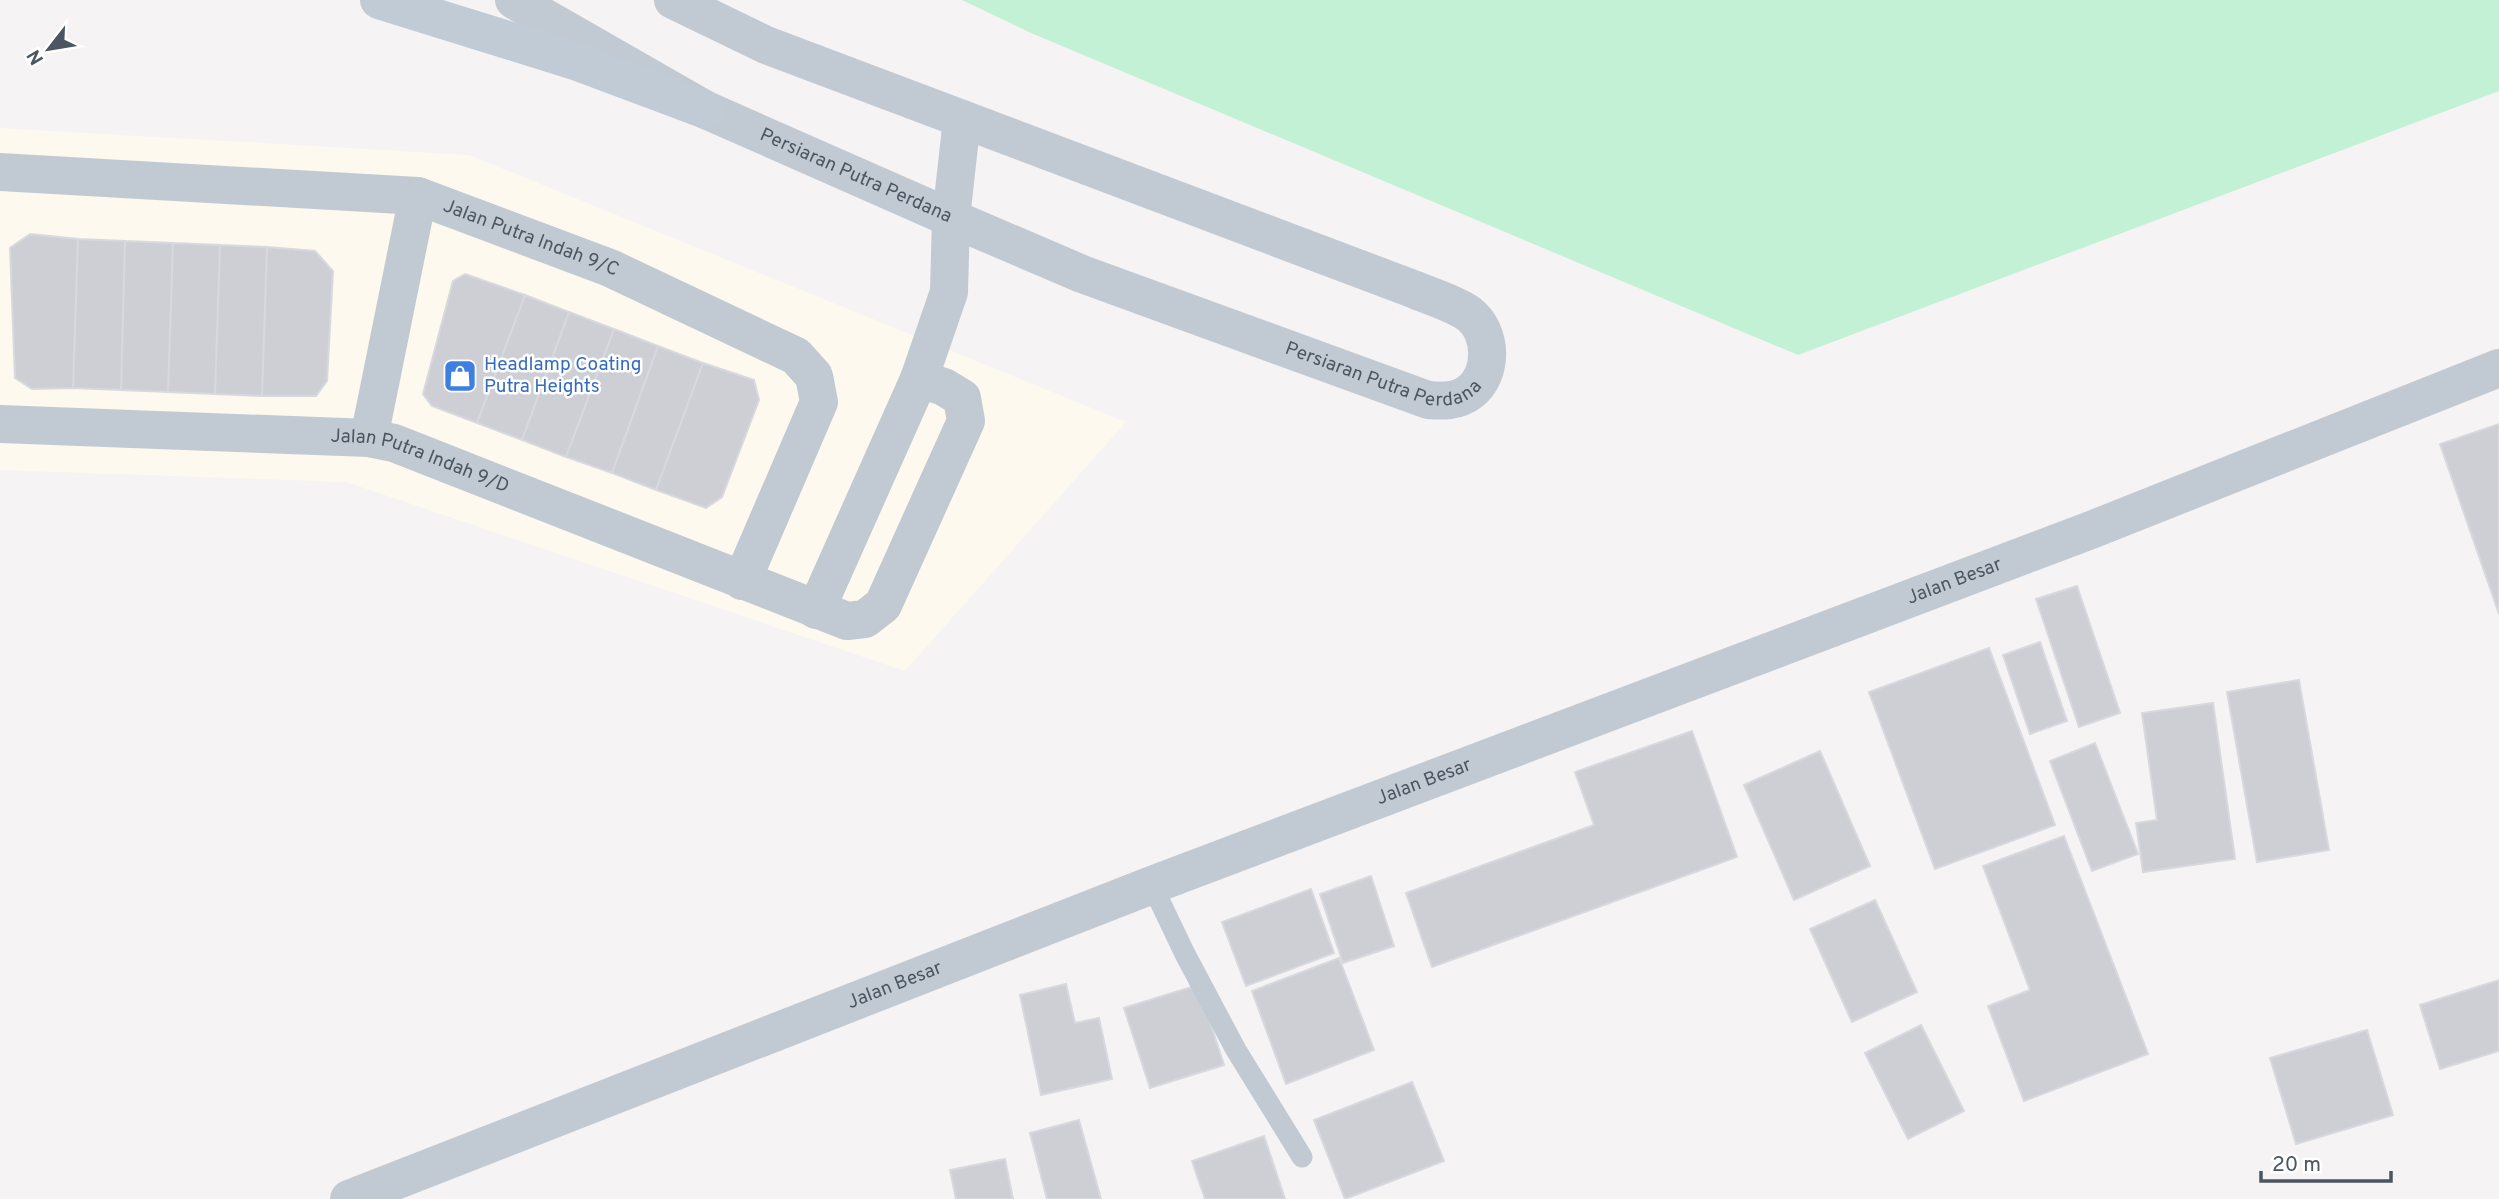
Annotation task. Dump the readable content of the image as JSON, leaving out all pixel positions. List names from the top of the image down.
{
  "streets": {
    "street": [
      "Persiaran Putra Perdana",
      "Jalan Putra Indah 9/C",
      "Jalan Putra Indah 9/D",
      "Jalan Besar"
    ]
  },
  "crossings": [
    ["Jalan Putra Indah 9/C", "Jalan Putra Indah 9/D"]
  ],
  "places": {
    "shop": ["Headlamp Coating Putra Heights"]
  },
  "scale_bar": "20 m",
  "north": "bottom left"
}
